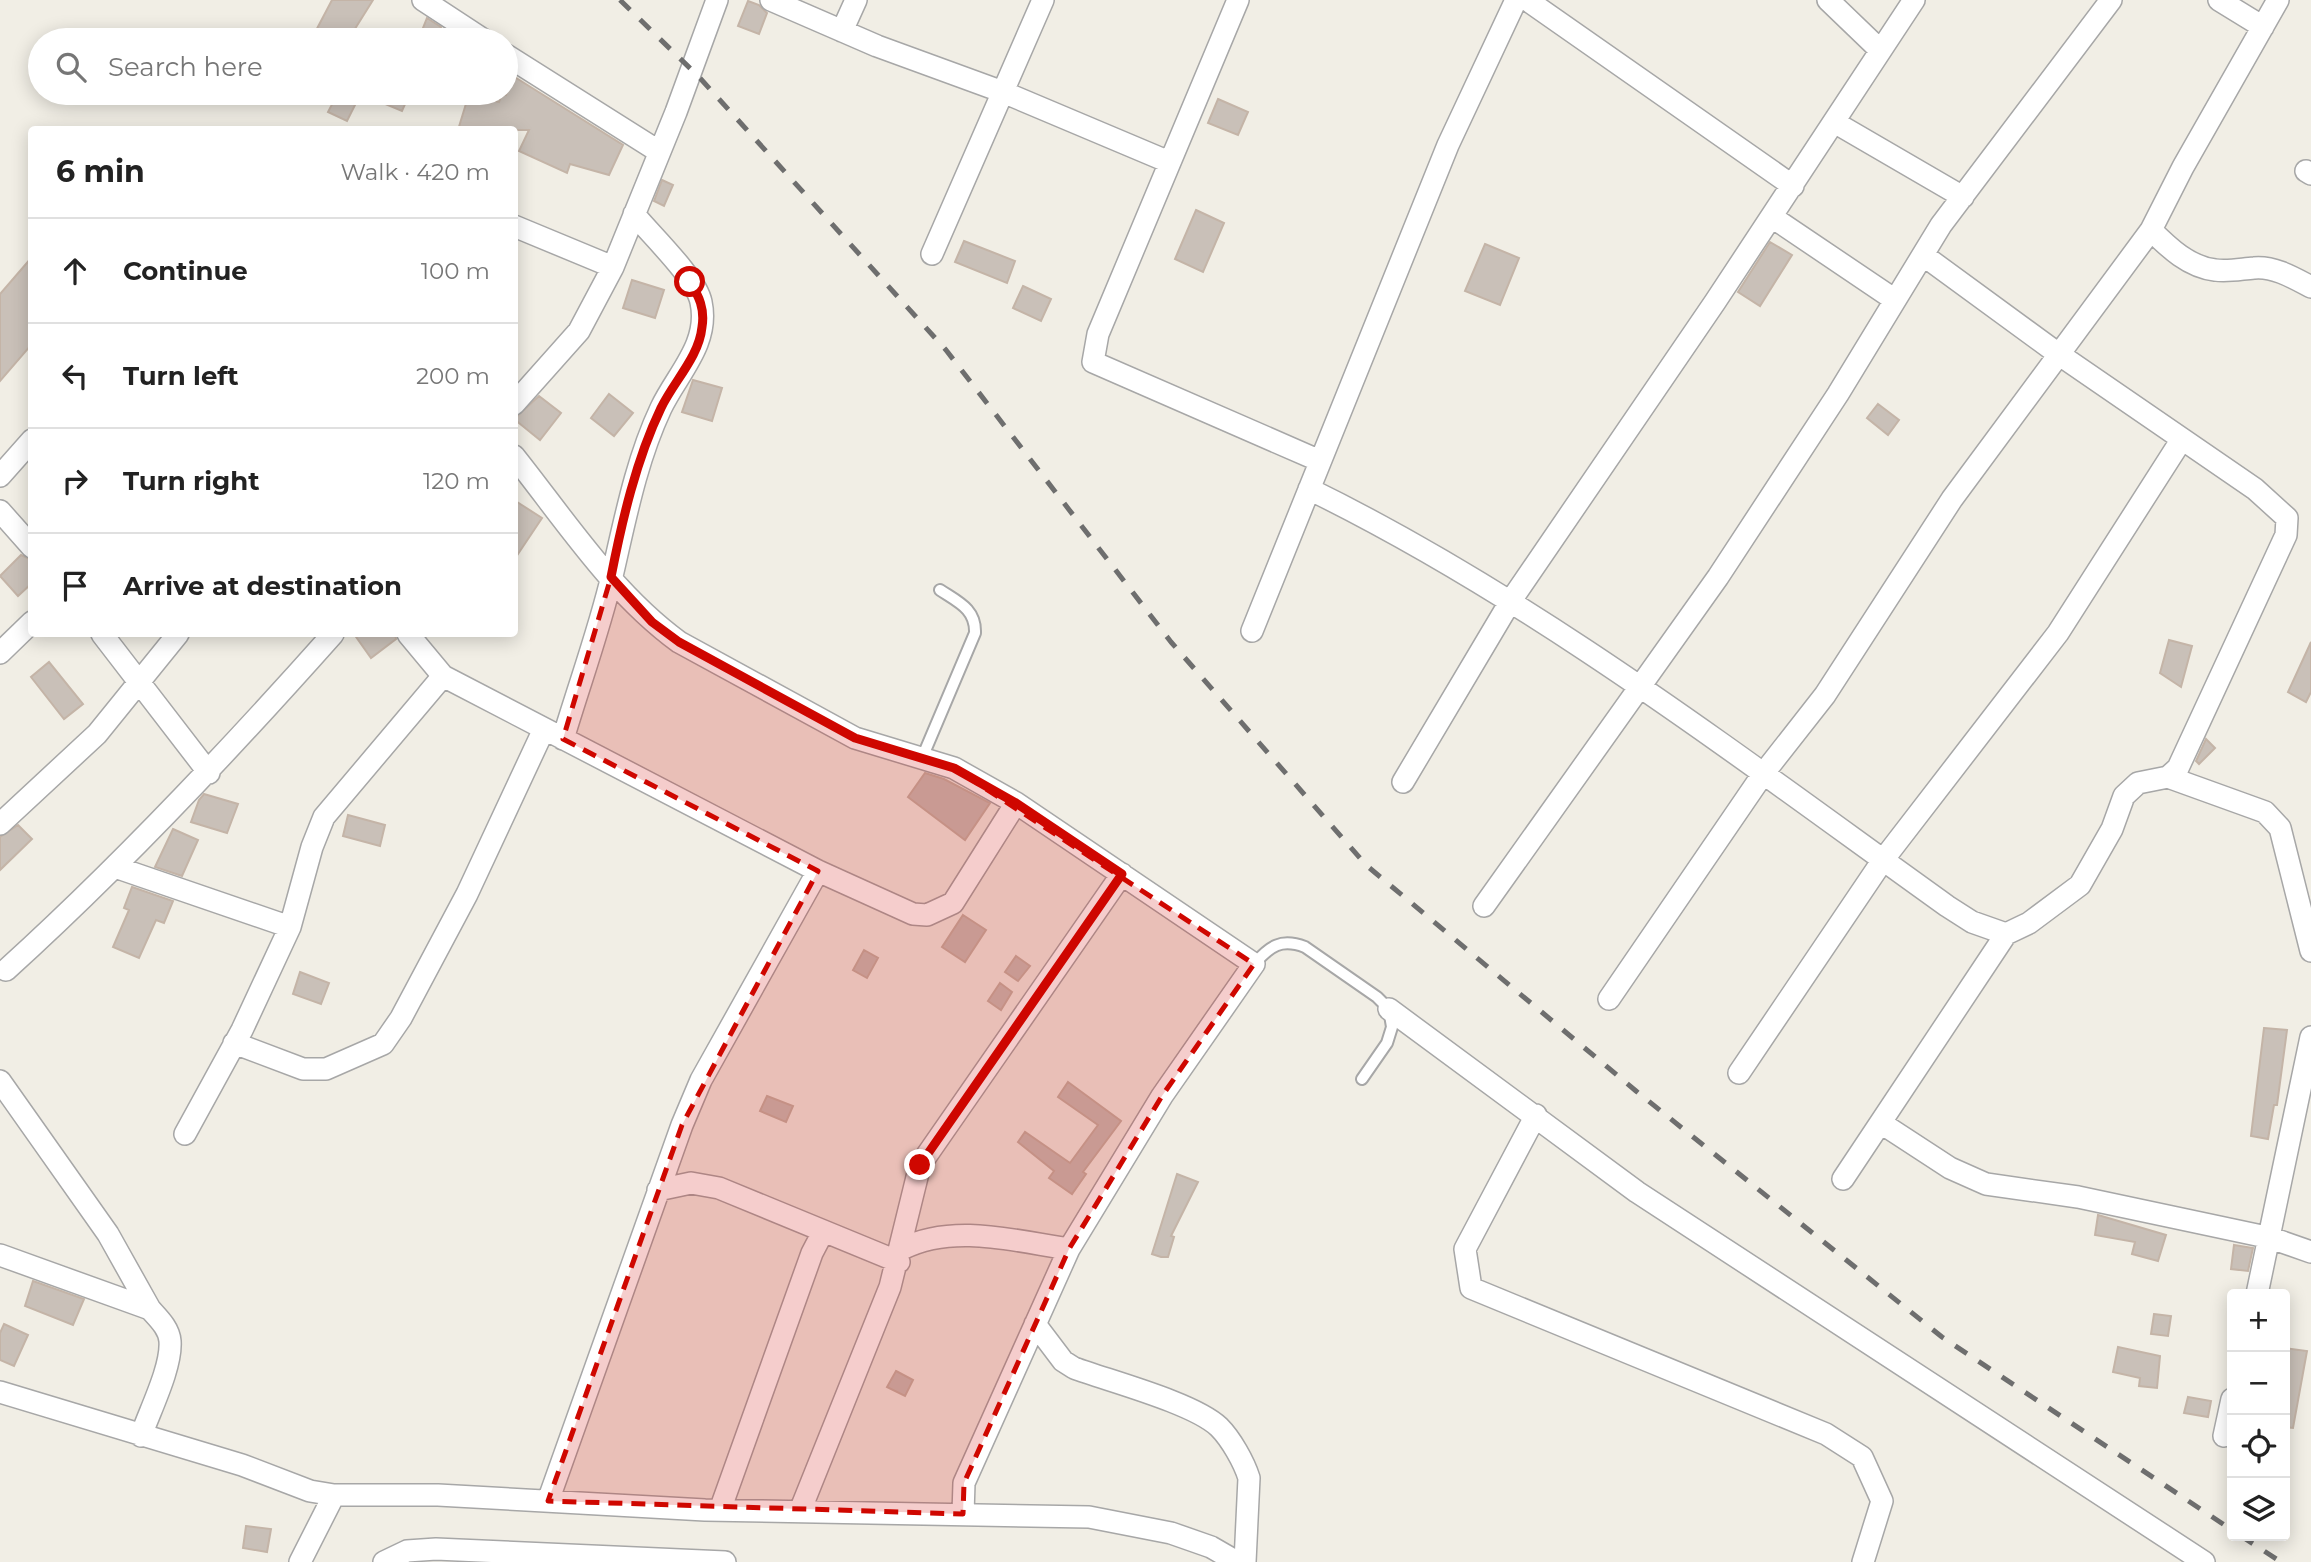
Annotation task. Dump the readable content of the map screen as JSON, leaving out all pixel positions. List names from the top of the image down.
{
  "page": {
    "search": "Search here",
    "heading": ["6 min", "Walk · 420 m"],
    "list": [
      ["Continue", "100 m"],
      ["Turn left", "200 m"],
      ["Turn right", "120 m"],
      "Arrive at destination"
    ],
    "map_buttons": ["+", "−"]
  }
}
